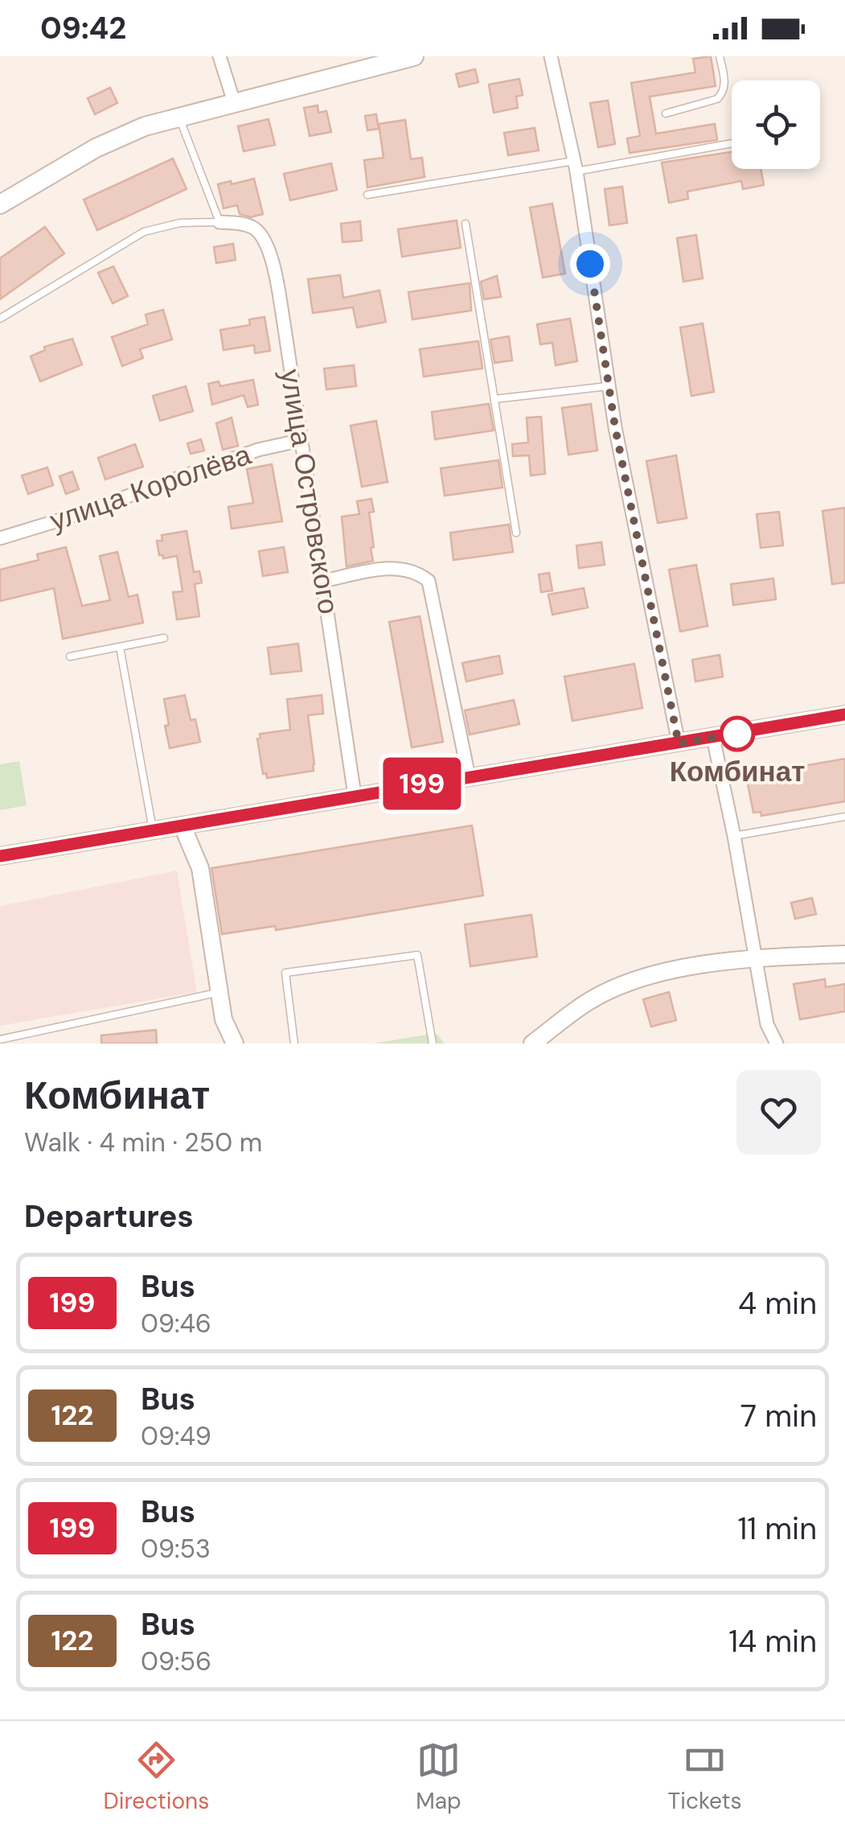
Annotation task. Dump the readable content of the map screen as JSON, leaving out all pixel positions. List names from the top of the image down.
{
  "streets": {
    "street": ["улица Королёва", "улица Островского"]
  },
  "crossings": [
    ["улица Королёва", "улица Островского"]
  ],
  "places": ["Комбинат"],
  "lines": ["bus line 199"],
  "page": {
    "status": "09:42",
    "on_map": "199",
    "heading": [
      ["Комбинат", "Walk · 4 min · 250 m"],
      "Departures"
    ],
    "list": [
      {
        "mark": "199",
        "name": "Bus",
        "note": "09:46",
        "value": "4 min"
      },
      {
        "mark": "122",
        "name": "Bus",
        "note": "09:49",
        "value": "7 min"
      },
      {
        "mark": "199",
        "name": "Bus",
        "note": "09:53",
        "value": "11 min"
      },
      {
        "mark": "122",
        "name": "Bus",
        "note": "09:56",
        "value": "14 min"
      }
    ],
    "tabs": ["Directions", "Map", "Tickets"]
  }
}
